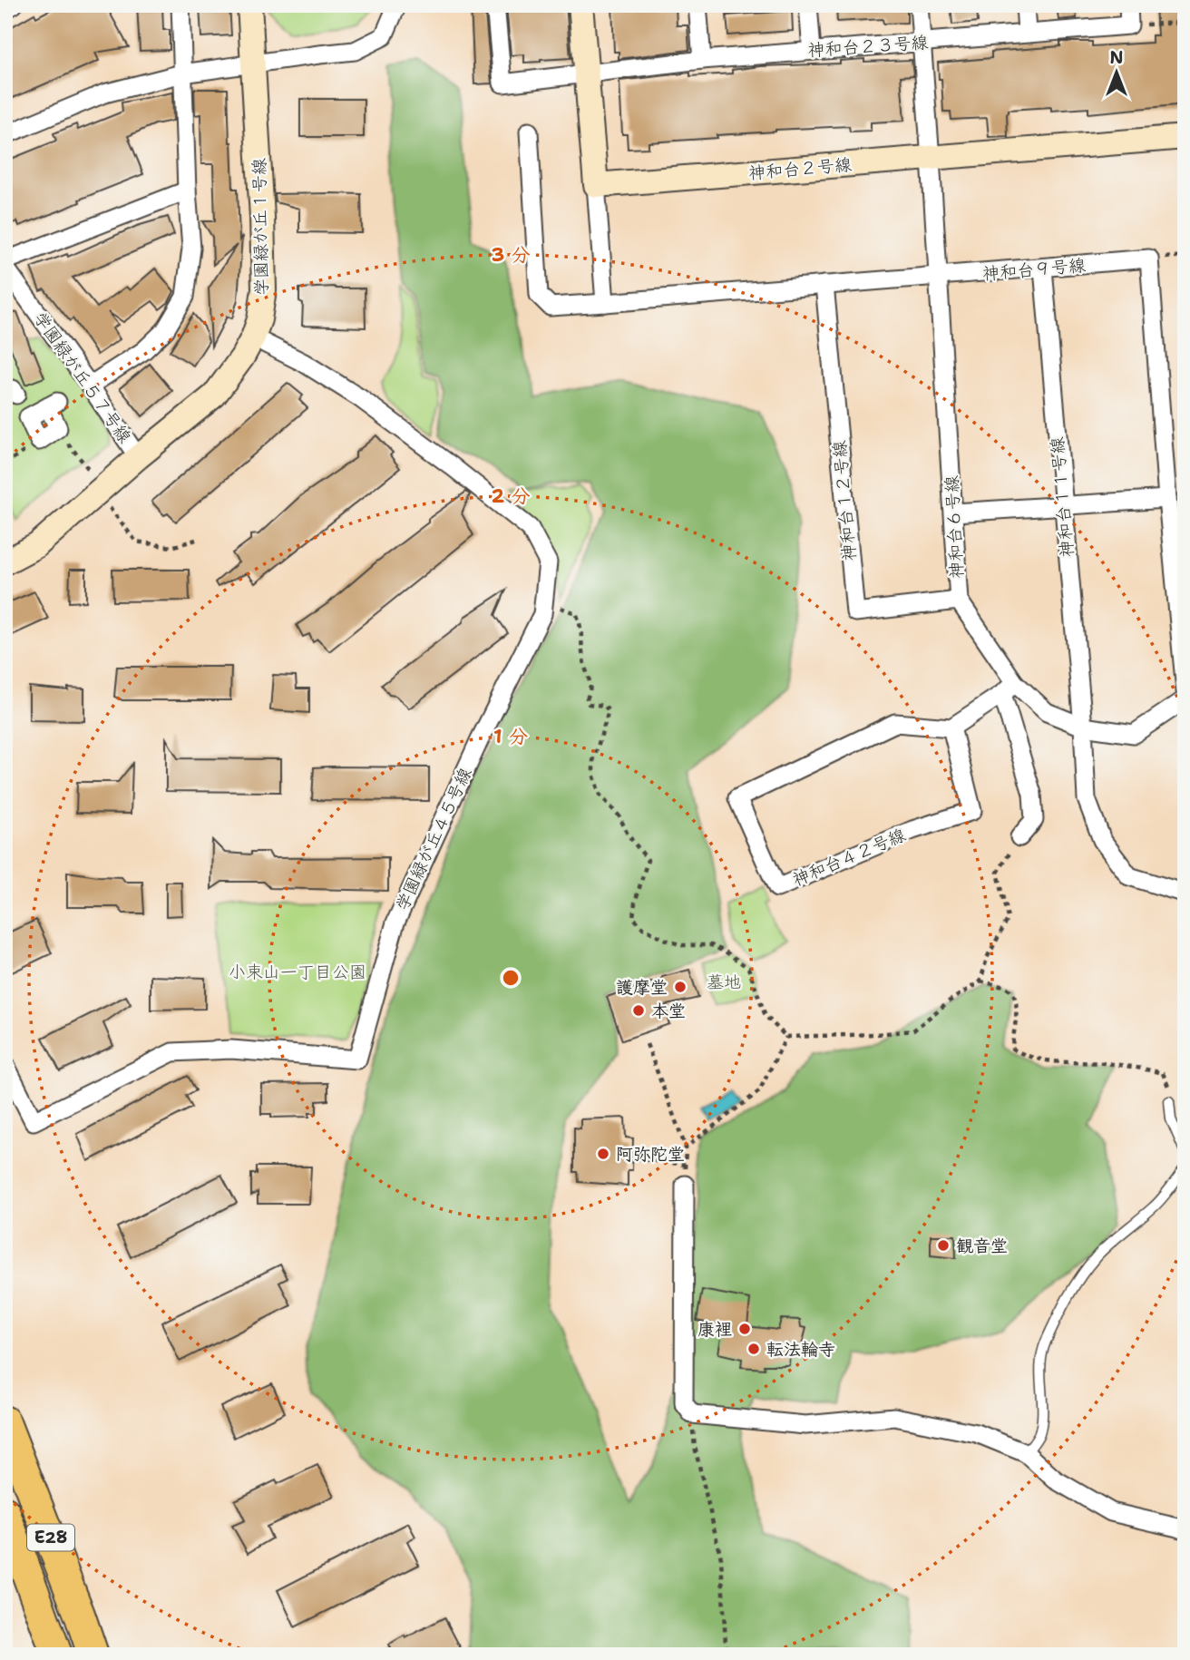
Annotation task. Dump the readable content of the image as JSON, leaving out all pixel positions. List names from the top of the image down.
{
  "streets": {
    "highway": ["E28"],
    "street": [
      "神和台２３号線",
      "神和台２号線",
      "学園緑が丘１号線",
      "神和台９号線",
      "学園緑が丘５７号線",
      "神和台１１号線",
      "神和台１２号線",
      "神和台６号線",
      "学園緑が丘４５号線",
      "神和台４２号線"
    ]
  },
  "crossings": [
    ["神和台２３号線", "神和台６号線"],
    ["神和台２号線", "神和台６号線"],
    ["学園緑が丘１号線", "学園緑が丘５７号線"],
    ["学園緑が丘１号線", "学園緑が丘４５号線"],
    ["神和台９号線", "神和台１１号線"],
    ["神和台９号線", "神和台１２号線"],
    ["神和台９号線", "神和台６号線"],
    ["神和台１１号線", "神和台６号線"],
    ["神和台１２号線", "神和台６号線"]
  ],
  "parks": ["小束山一丁目公園", "墓地"],
  "places": [
    "護摩堂",
    "本堂",
    "阿弥陀堂",
    "観音堂",
    "康裡",
    "転法輪寺"
  ],
  "north": "top",
  "rings": ["3 分", "2 分", "1 分"]
}
